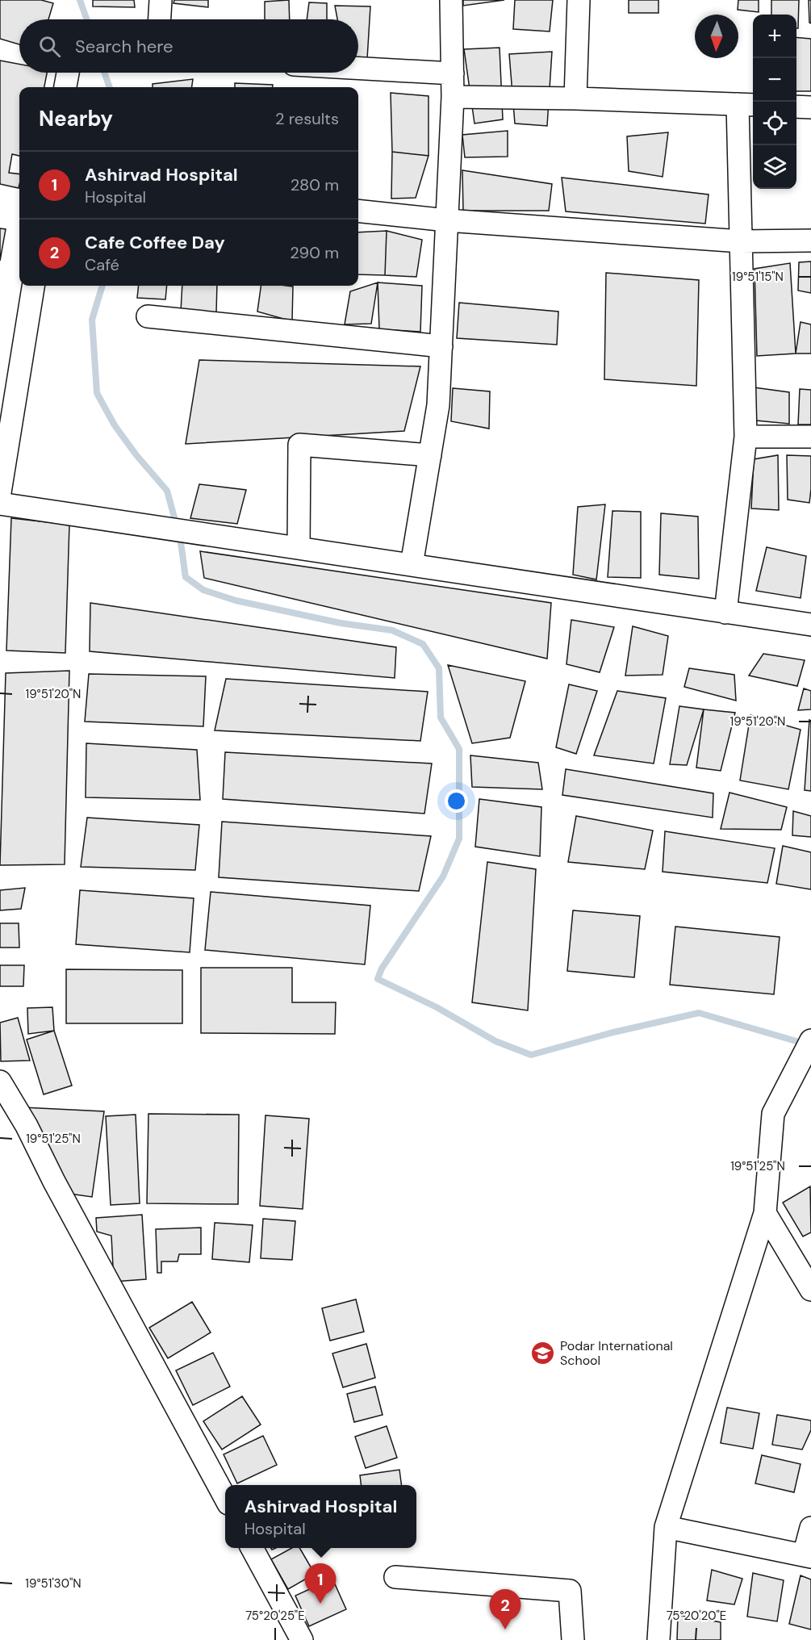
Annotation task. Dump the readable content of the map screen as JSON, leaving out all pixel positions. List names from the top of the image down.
{
  "places": {
    "school or university": ["Podar International School"]
  },
  "north": "bottom",
  "page": {
    "map_buttons": ["+", "−"],
    "search": "Search here",
    "heading": ["Nearby", "2 results"],
    "list": [
      {
        "mark": "1",
        "name": "Ashirvad Hospital",
        "note": "Hospital",
        "value": "280 m"
      },
      {
        "mark": "2",
        "name": "Cafe Coffee Day",
        "note": "Café",
        "value": "290 m"
      }
    ],
    "popup": ["Ashirvad Hospital", "Hospital"],
    "pins": ["1", "2"]
  },
  "coordinates": [
    "19°51'15\"N",
    "19°51'20\"N",
    "19°51'25\"N",
    "19°51'30\"N",
    "75°20'25\"E",
    "75°20'20\"E"
  ]
}
